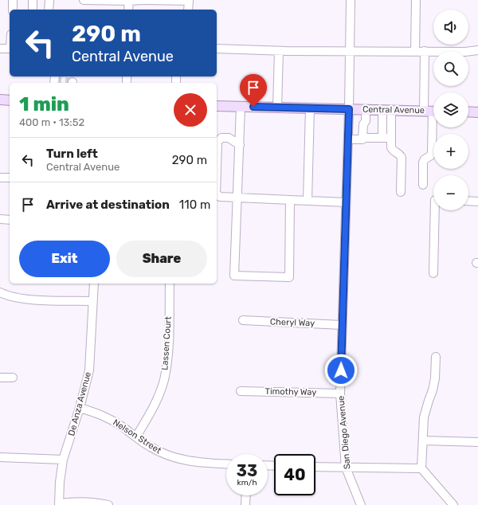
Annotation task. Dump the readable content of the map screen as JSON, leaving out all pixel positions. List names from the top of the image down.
{
  "streets": {
    "main road": ["Central Avenue"],
    "street": [
      "Cheryl Way",
      "Lassen Court",
      "Timothy Way",
      "De Anza Avenue",
      "San Diego Avenue",
      "Nelson Street"
    ]
  },
  "crossings": [
    ["Central Avenue", "San Diego Avenue"],
    ["Cheryl Way", "San Diego Avenue"],
    ["Lassen Court", "Nelson Street"],
    ["Timothy Way", "San Diego Avenue"],
    ["De Anza Avenue", "Nelson Street"]
  ],
  "page": {
    "map_buttons": ["+", "−"],
    "turn": ["290 m", "Central Avenue"],
    "heading": ["1 min", "400 m · 13:52"],
    "list": [
      {
        "name": "Turn left",
        "note": "Central Avenue",
        "value": "290 m"
      },
      {
        "name": "Arrive at destination",
        "value": "110 m"
      }
    ],
    "buttons": ["Exit", "Share"],
    "speed": "33 km/h",
    "limit": "40"
  }
}
